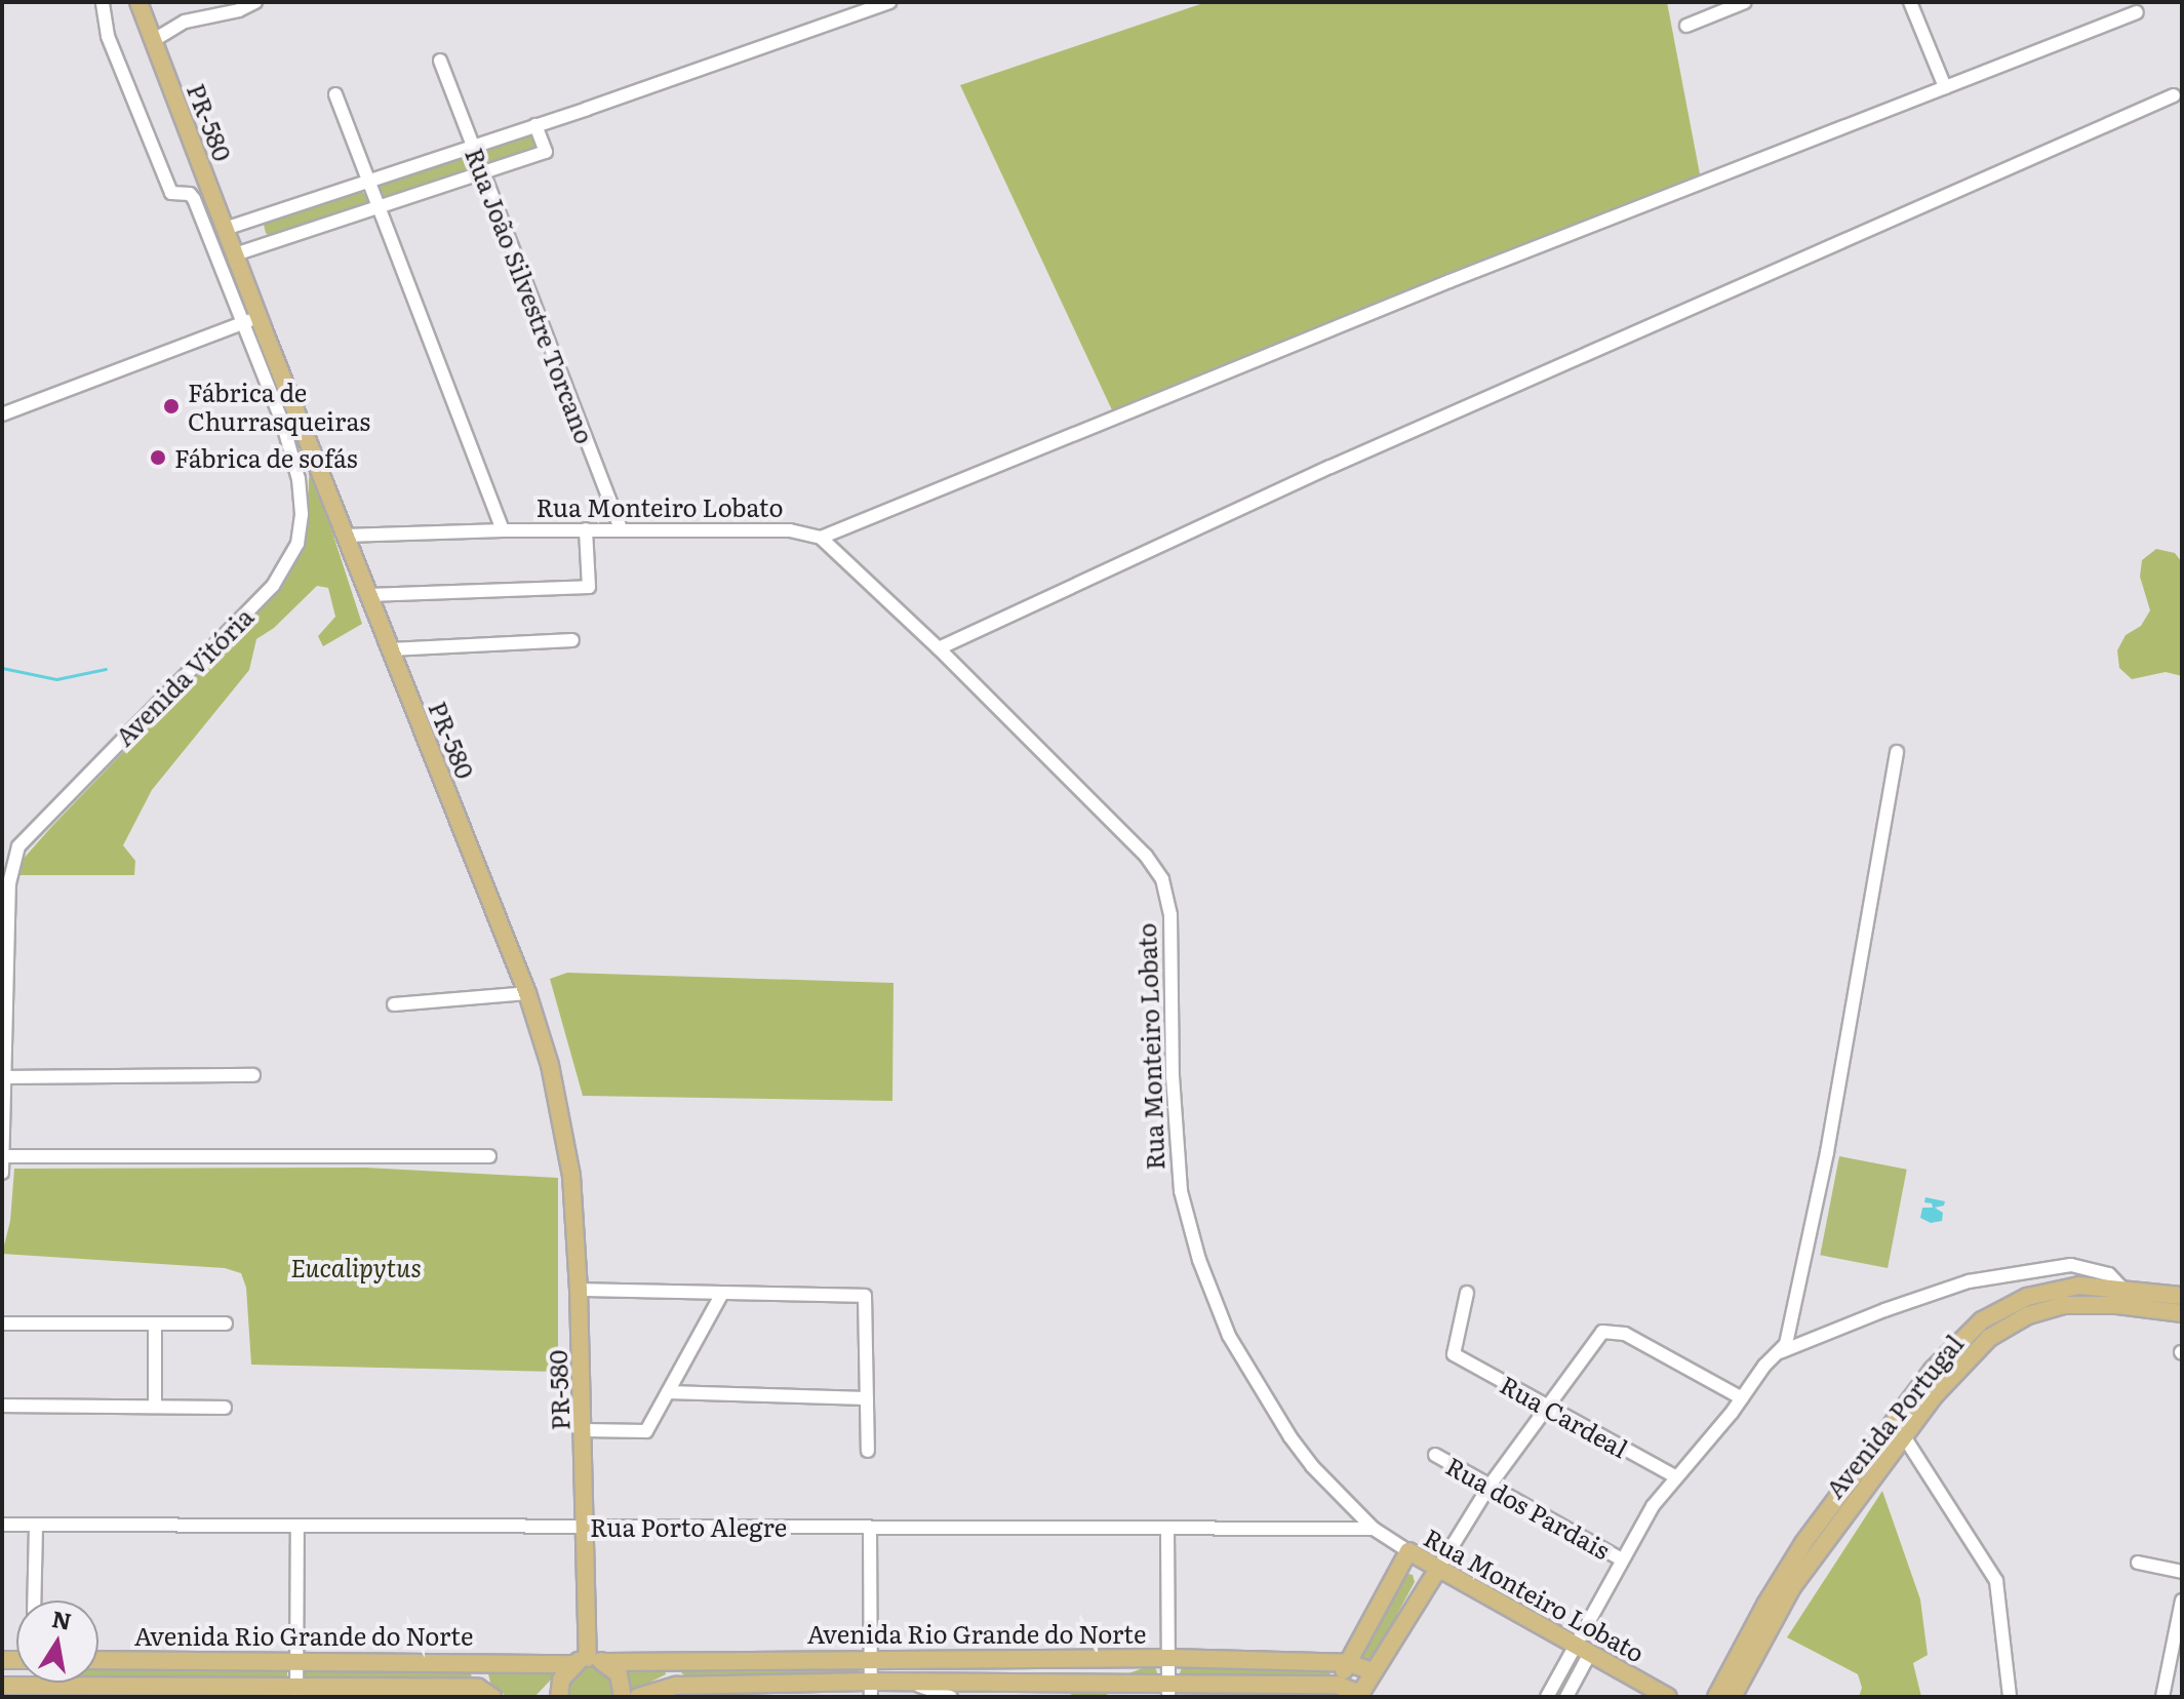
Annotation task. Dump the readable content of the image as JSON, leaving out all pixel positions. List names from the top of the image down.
{
  "streets": {
    "main road": [
      "PR-580",
      "Rua Monteiro Lobato",
      "Avenida Portugal",
      "Avenida Rio Grande do Norte"
    ],
    "street": [
      "Rua João Silvestre Torcano",
      "Avenida Vitória",
      "Rua Cardeal",
      "Rua dos Pardais",
      "Rua Porto Alegre"
    ]
  },
  "crossings": [
    ["PR-580", "Rua Monteiro Lobato"],
    ["PR-580", "Avenida Vitória"],
    ["PR-580", "Rua Porto Alegre"],
    ["PR-580", "Avenida Rio Grande do Norte"],
    ["Rua João Silvestre Torcano", "Rua Monteiro Lobato"],
    ["Rua Monteiro Lobato", "Rua Porto Alegre"]
  ],
  "parks": ["Eucalipytus"],
  "places": ["Fábrica de Churrasqueiras", "Fábrica de sofás"],
  "north": "top"
}
